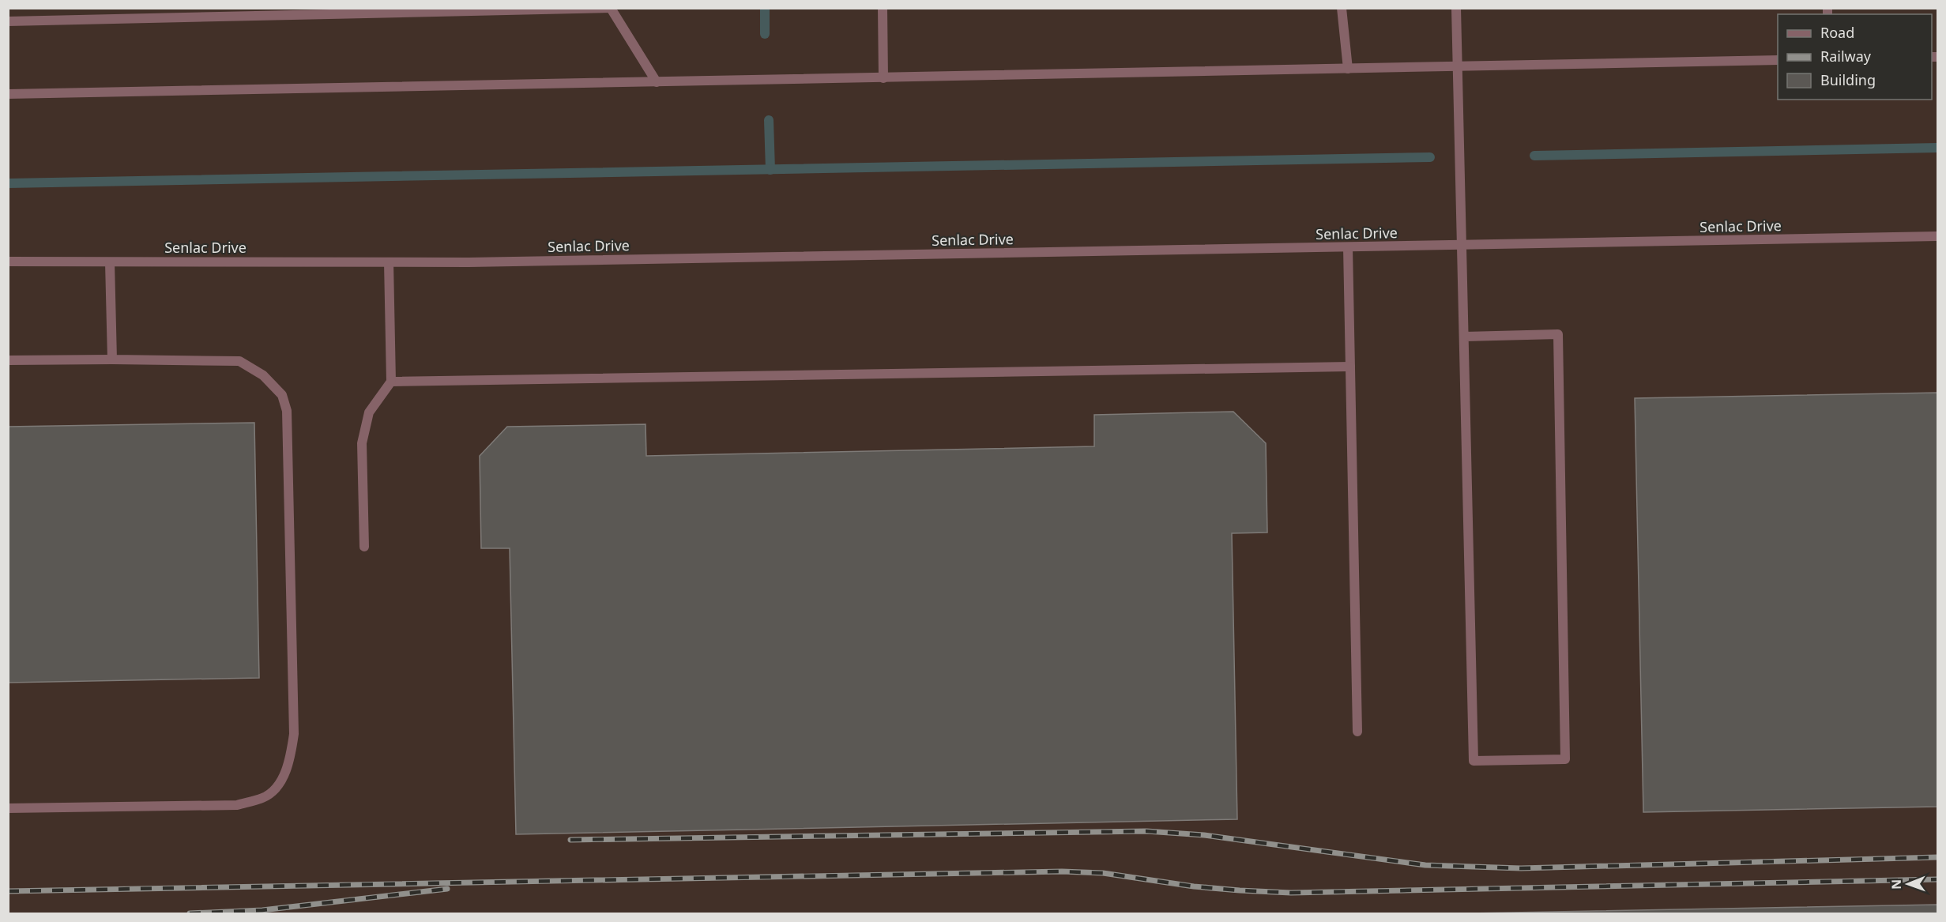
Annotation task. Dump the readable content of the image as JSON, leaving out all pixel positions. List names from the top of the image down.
{
  "streets": {
    "street": ["Senlac Drive"]
  },
  "legend": ["Road", "Railway", "Building"],
  "north": "left"
}
